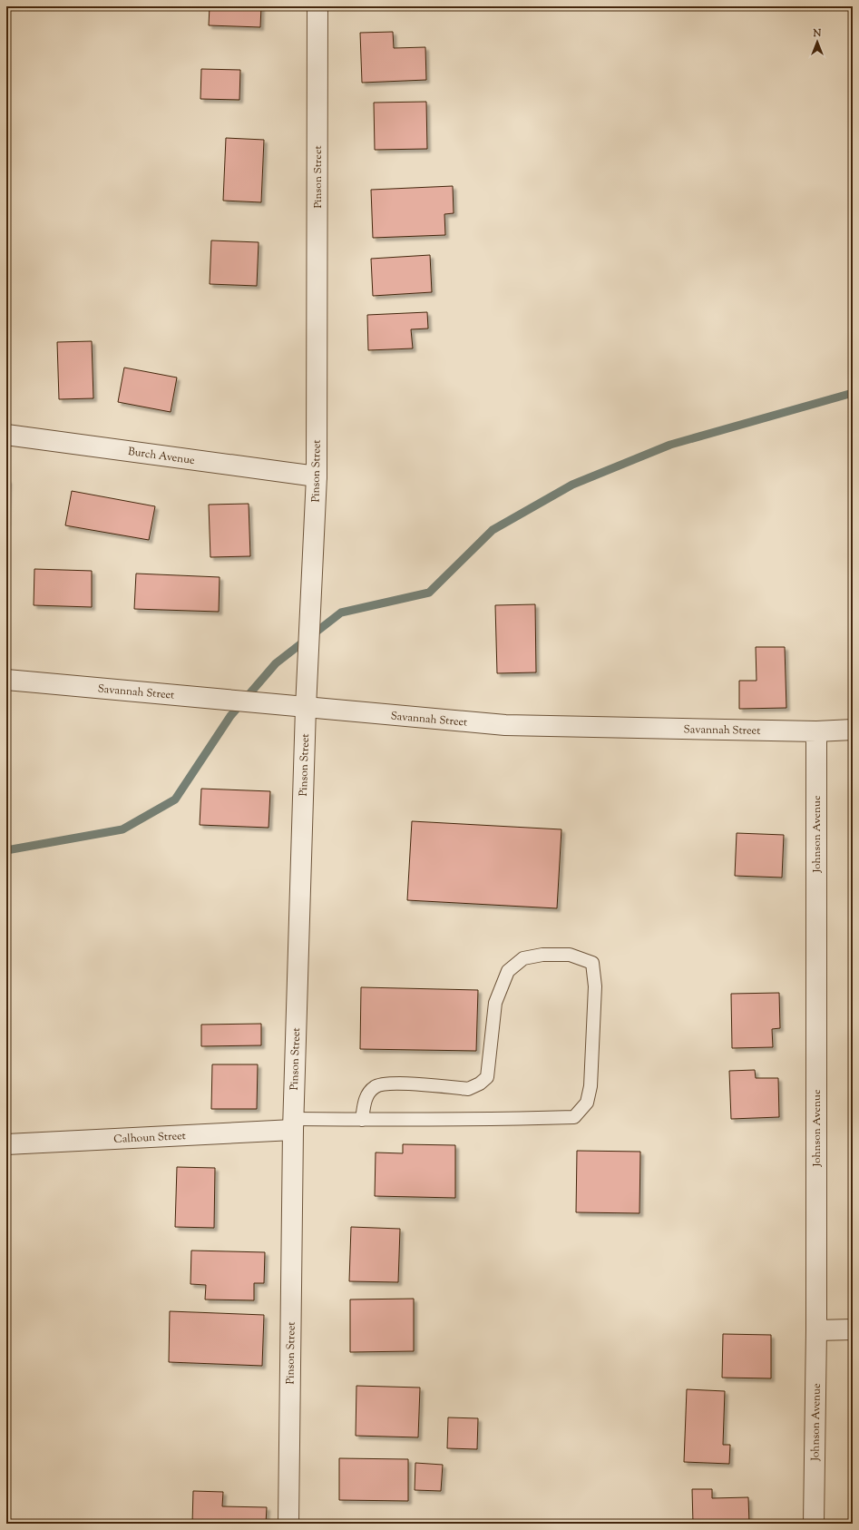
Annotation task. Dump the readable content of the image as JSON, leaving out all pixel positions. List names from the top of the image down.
{
  "streets": {
    "street": [
      "Pinson Street",
      "Burch Avenue",
      "Savannah Street",
      "Johnson Avenue",
      "Calhoun Street"
    ]
  },
  "crossings": [
    ["Pinson Street", "Burch Avenue"],
    ["Pinson Street", "Savannah Street"],
    ["Pinson Street", "Calhoun Street"],
    ["Savannah Street", "Johnson Avenue"]
  ],
  "north": "top"
}
